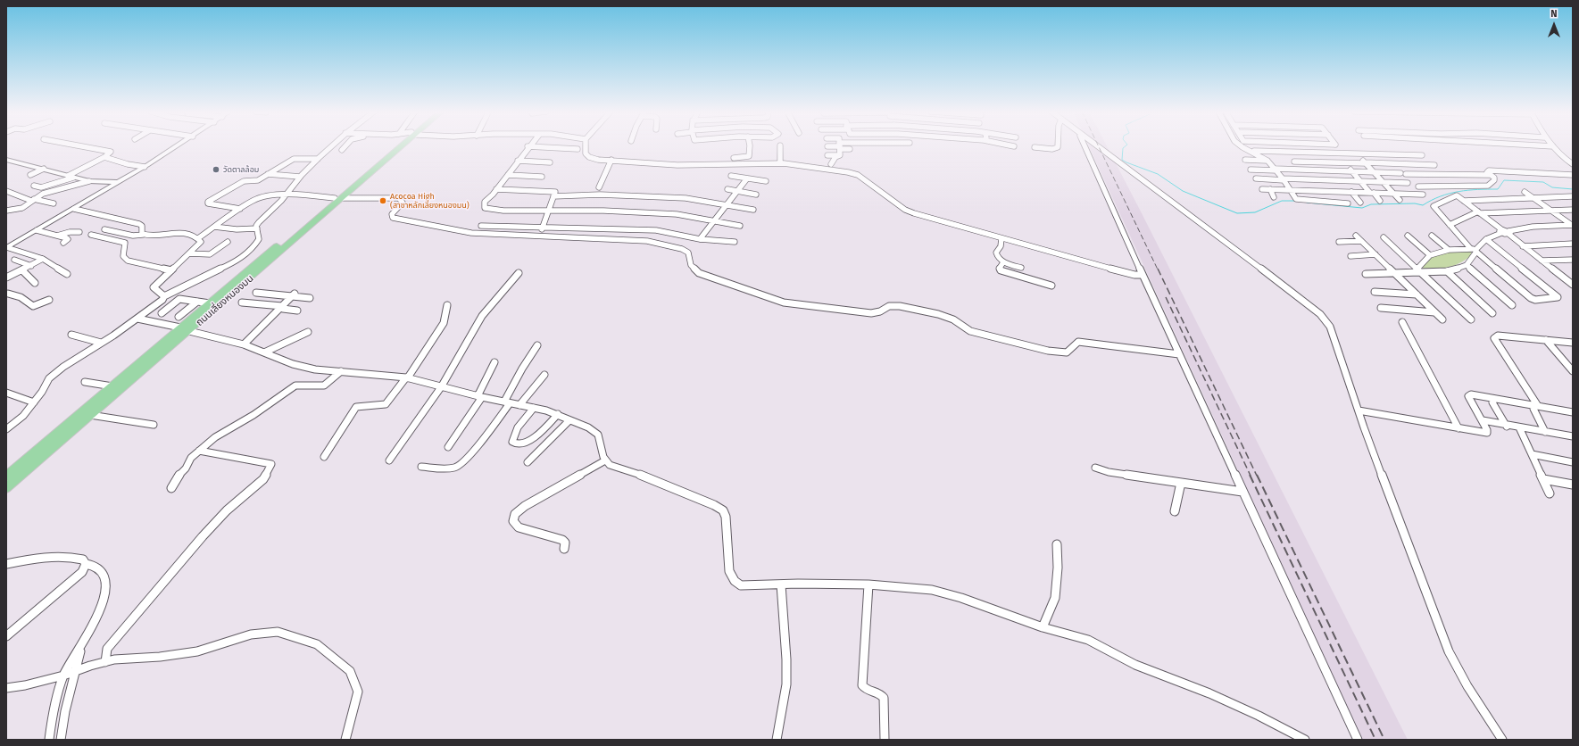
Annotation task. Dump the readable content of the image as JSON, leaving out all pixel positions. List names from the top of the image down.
{
  "streets": {
    "highway": ["ถนนเลี่ยงหนองมน"]
  },
  "places": ["วัดตาลล้อม", "Acocoa High (สาขาหลักเลี่ยงหนองมน)"],
  "north": "top"
}
